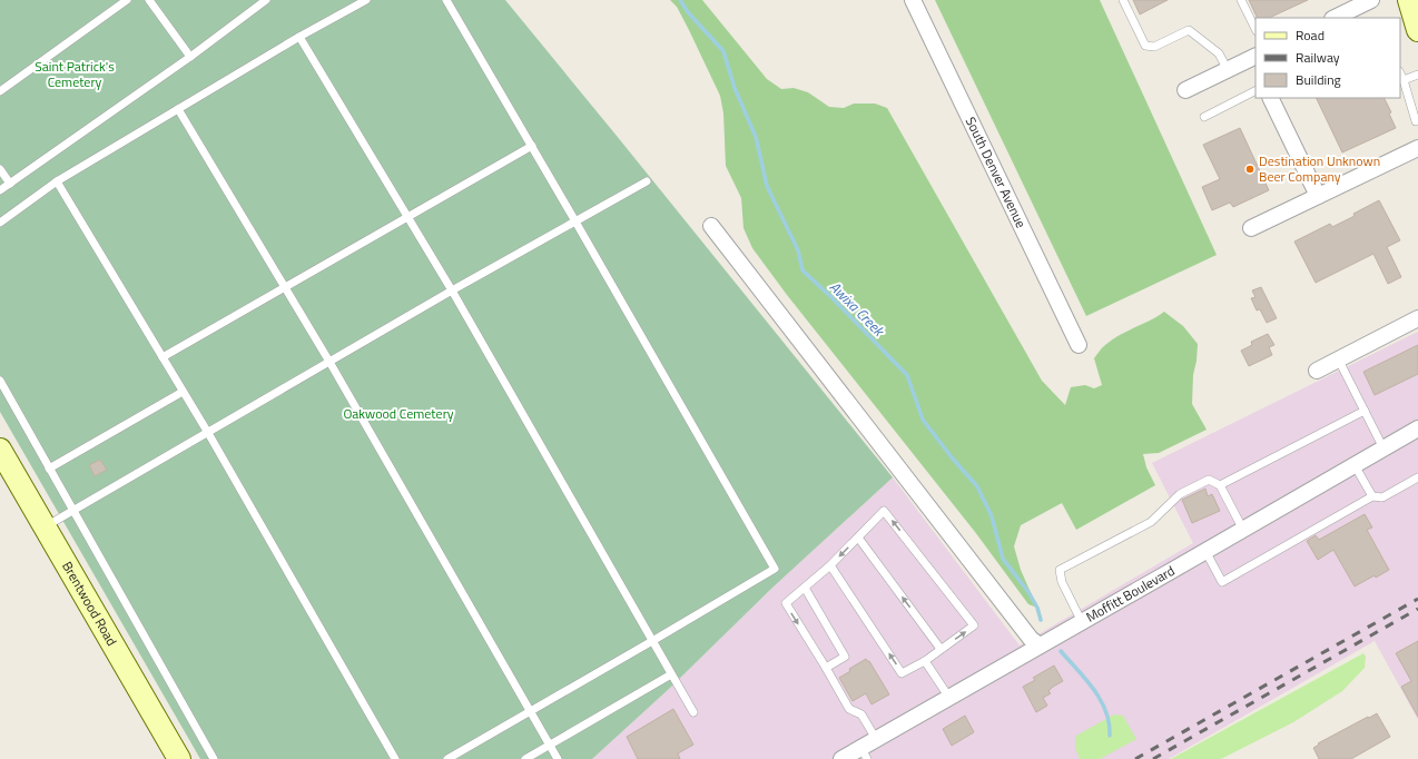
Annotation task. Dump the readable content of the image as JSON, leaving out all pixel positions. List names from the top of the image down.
{
  "streets": {
    "street": ["South Denver Avenue", "Moffitt Boulevard", "Brentwood Road"]
  },
  "water": ["Awixa Creek"],
  "parks": ["Saint Patrick's Cemetery", "Oakwood Cemetery"],
  "places": ["Destination Unknown Beer Company"],
  "legend": ["Road", "Railway", "Building"]
}
